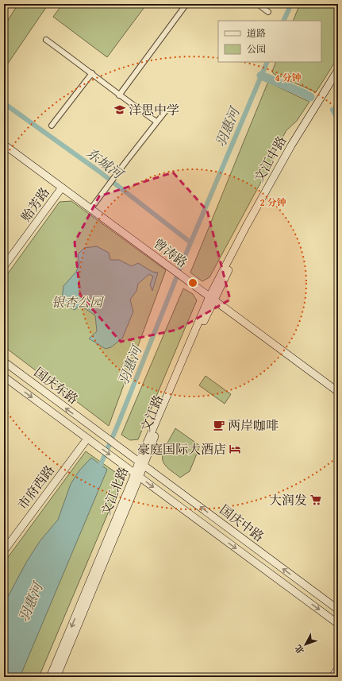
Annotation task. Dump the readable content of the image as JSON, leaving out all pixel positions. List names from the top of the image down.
{
  "streets": {
    "main road": [
      "文江中路",
      "贻芳路",
      "曾涛路",
      "国庆东路",
      "文江路",
      "市府西路",
      "文江北路",
      "国庆中路"
    ]
  },
  "crossings": [
    ["文江中路", "曾涛路"],
    ["文江中路", "文江路"],
    ["贻芳路", "曾涛路"],
    ["曾涛路", "文江路"],
    ["国庆东路", "文江路"],
    ["国庆东路", "市府西路"],
    ["国庆东路", "文江北路"],
    ["国庆东路", "国庆中路"],
    ["文江路", "文江北路"],
    ["文江路", "国庆中路"]
  ],
  "one_way": ["文江北路", "国庆中路"],
  "water": ["羽惠河", "东城河"],
  "parks": ["银杏公园"],
  "places": {
    "school or university": ["洋思中学"],
    "cafe": ["两岸咖啡"],
    "hotel": ["豪庭国际大酒店"],
    "supermarket": ["大润发"]
  },
  "legend": ["道路", "公园"],
  "north": "bottom left",
  "rings": ["4 分钟", "2 分钟"]
}
